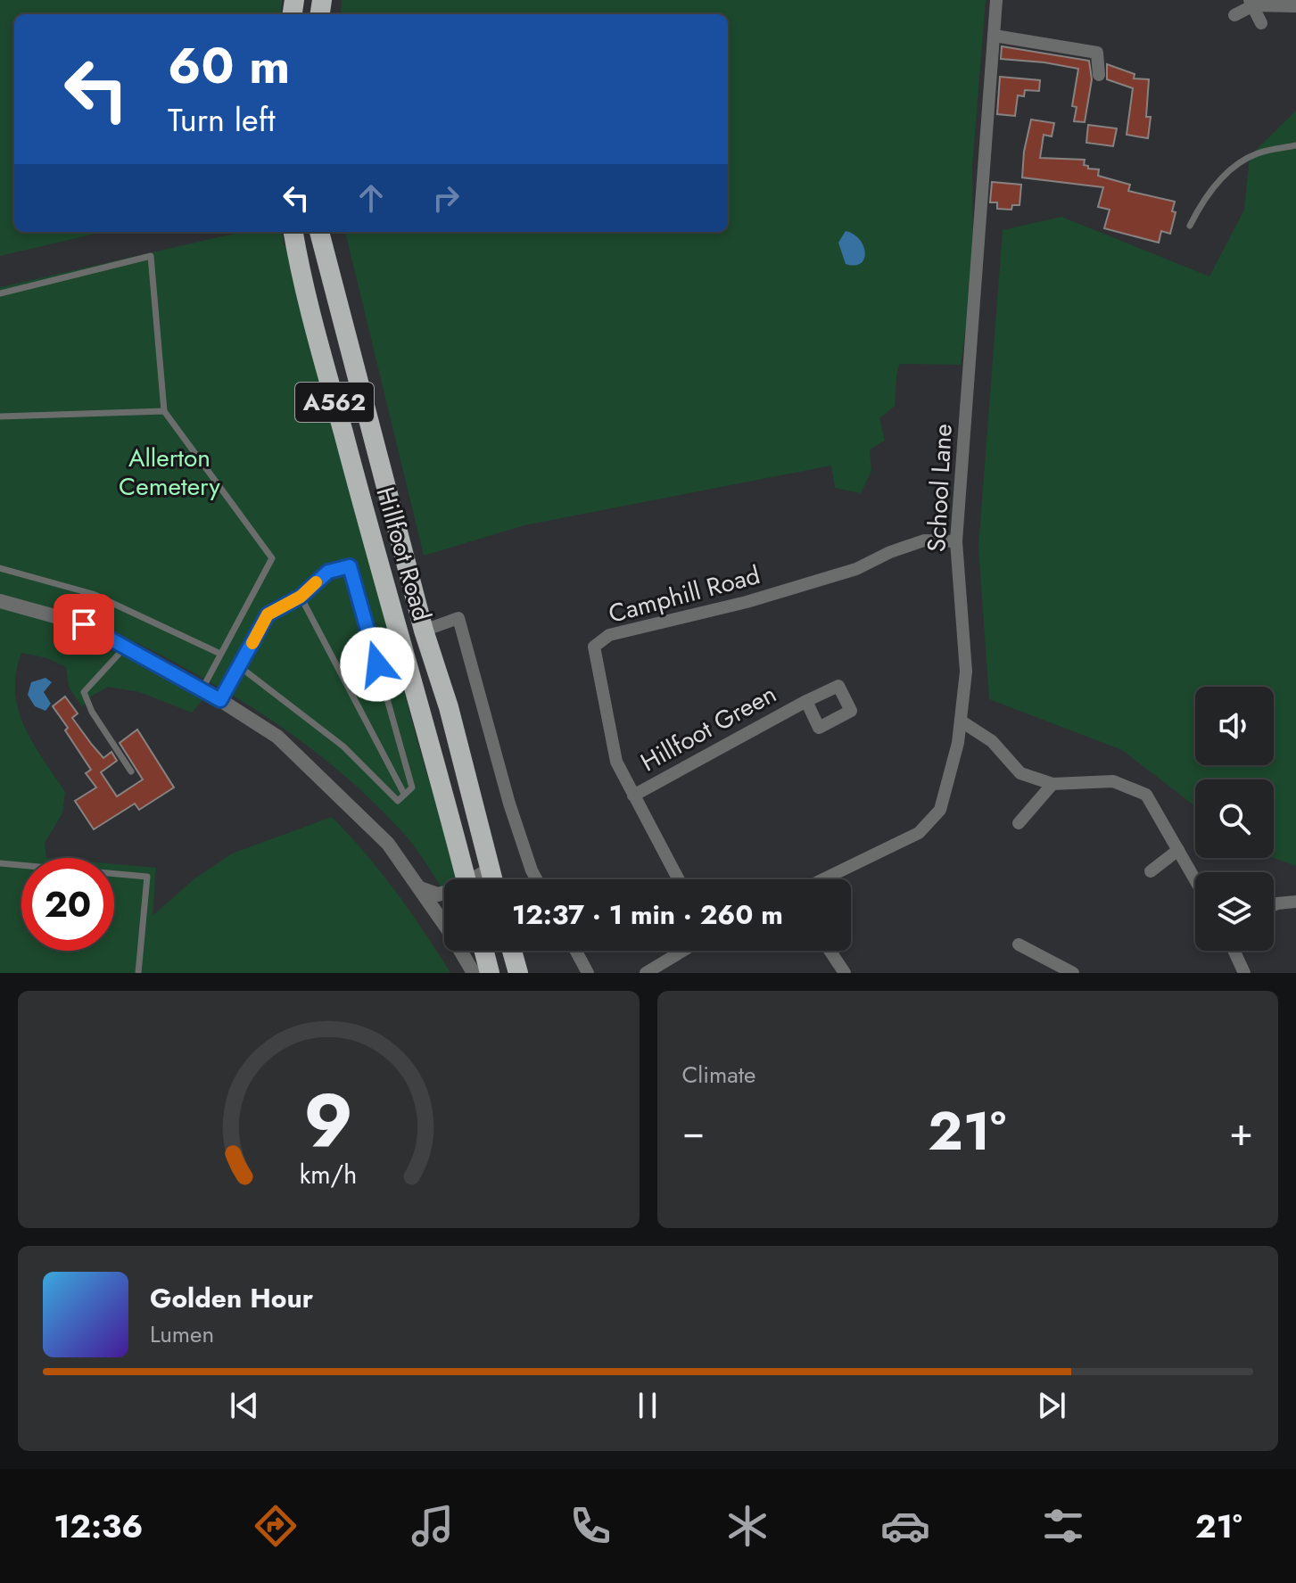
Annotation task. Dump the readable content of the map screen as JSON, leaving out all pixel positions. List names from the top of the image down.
{
  "streets": {
    "highway": ["A562", "Hillfoot Road"],
    "street": ["School Lane", "Camphill Road", "Hillfoot Green"]
  },
  "crossings": [
    ["School Lane", "Camphill Road"],
    ["Camphill Road", "Hillfoot Green"]
  ],
  "parks": ["Allerton Cemetery"],
  "page": {
    "turn": ["60 m", "Turn left"],
    "limit": "20",
    "trip": "12:37 · 1 min · 260 m",
    "tile": "Climate",
    "heat": ["−", "21°", "+"],
    "song": ["Golden Hour", "Lumen"],
    "tabs": ["12:36", "21°"],
    "gauge": ["9", "km/h"]
  }
}
